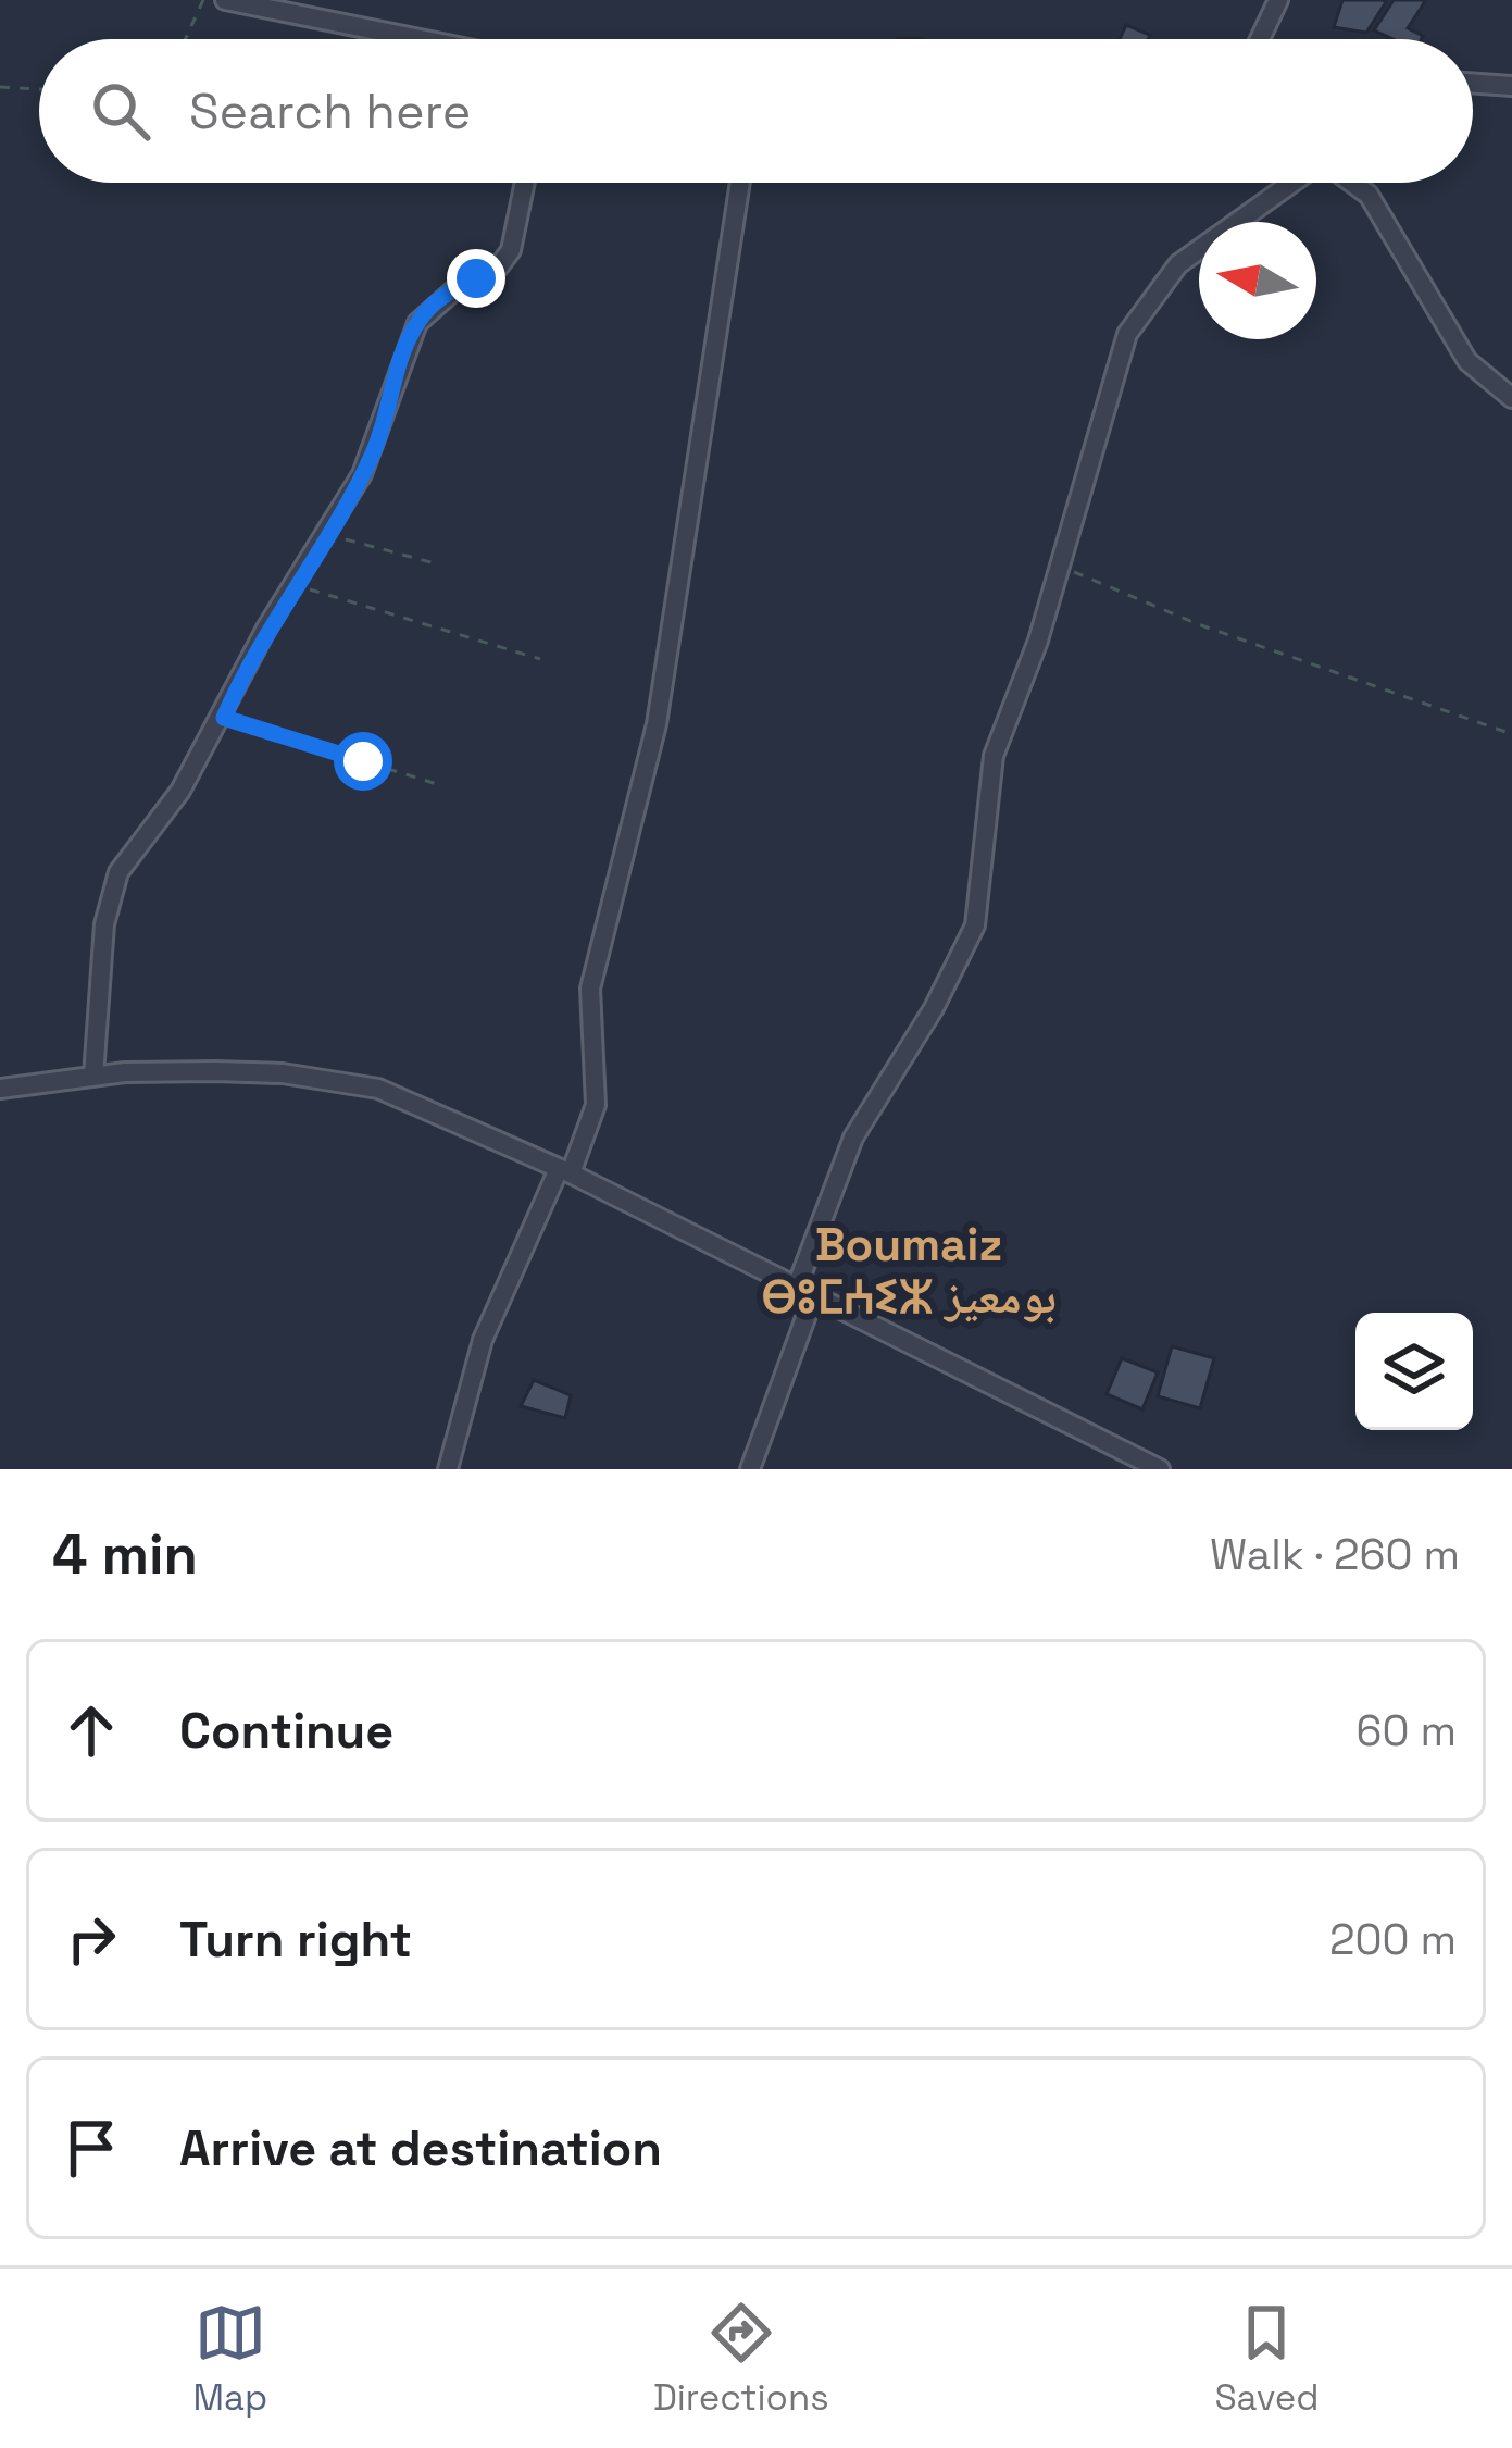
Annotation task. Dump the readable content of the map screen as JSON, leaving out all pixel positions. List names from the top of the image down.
{
  "districts": ["Boumaiz ⴱⵓⵎⵄⵉⵣ بومعيز"],
  "north": "left",
  "page": {
    "search": "Search here",
    "heading": ["4 min", "Walk · 260 m"],
    "list": [
      ["Continue", "60 m"],
      ["Turn right", "200 m"],
      "Arrive at destination"
    ],
    "nav": ["Map", "Directions", "Saved"]
  }
}
